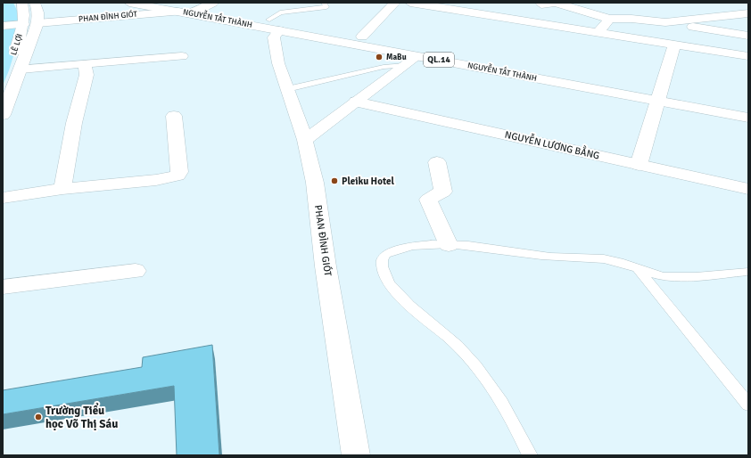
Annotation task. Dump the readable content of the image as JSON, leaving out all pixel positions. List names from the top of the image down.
{
  "streets": {
    "street": [
      "PHAN ĐÌNH GIÓT",
      "NGUYỄN TẤT THÀNH",
      "LÊ LỢI",
      "QL.14",
      "NGUYỄN LƯƠNG BẰNG"
    ]
  },
  "crossings": [
    ["PHAN ĐÌNH GIÓT", "NGUYỄN TẤT THÀNH"]
  ],
  "places": ["MaBu", "Pleiku Hotel", "Trường Tiểu học Võ Thị Sáu"]
}
